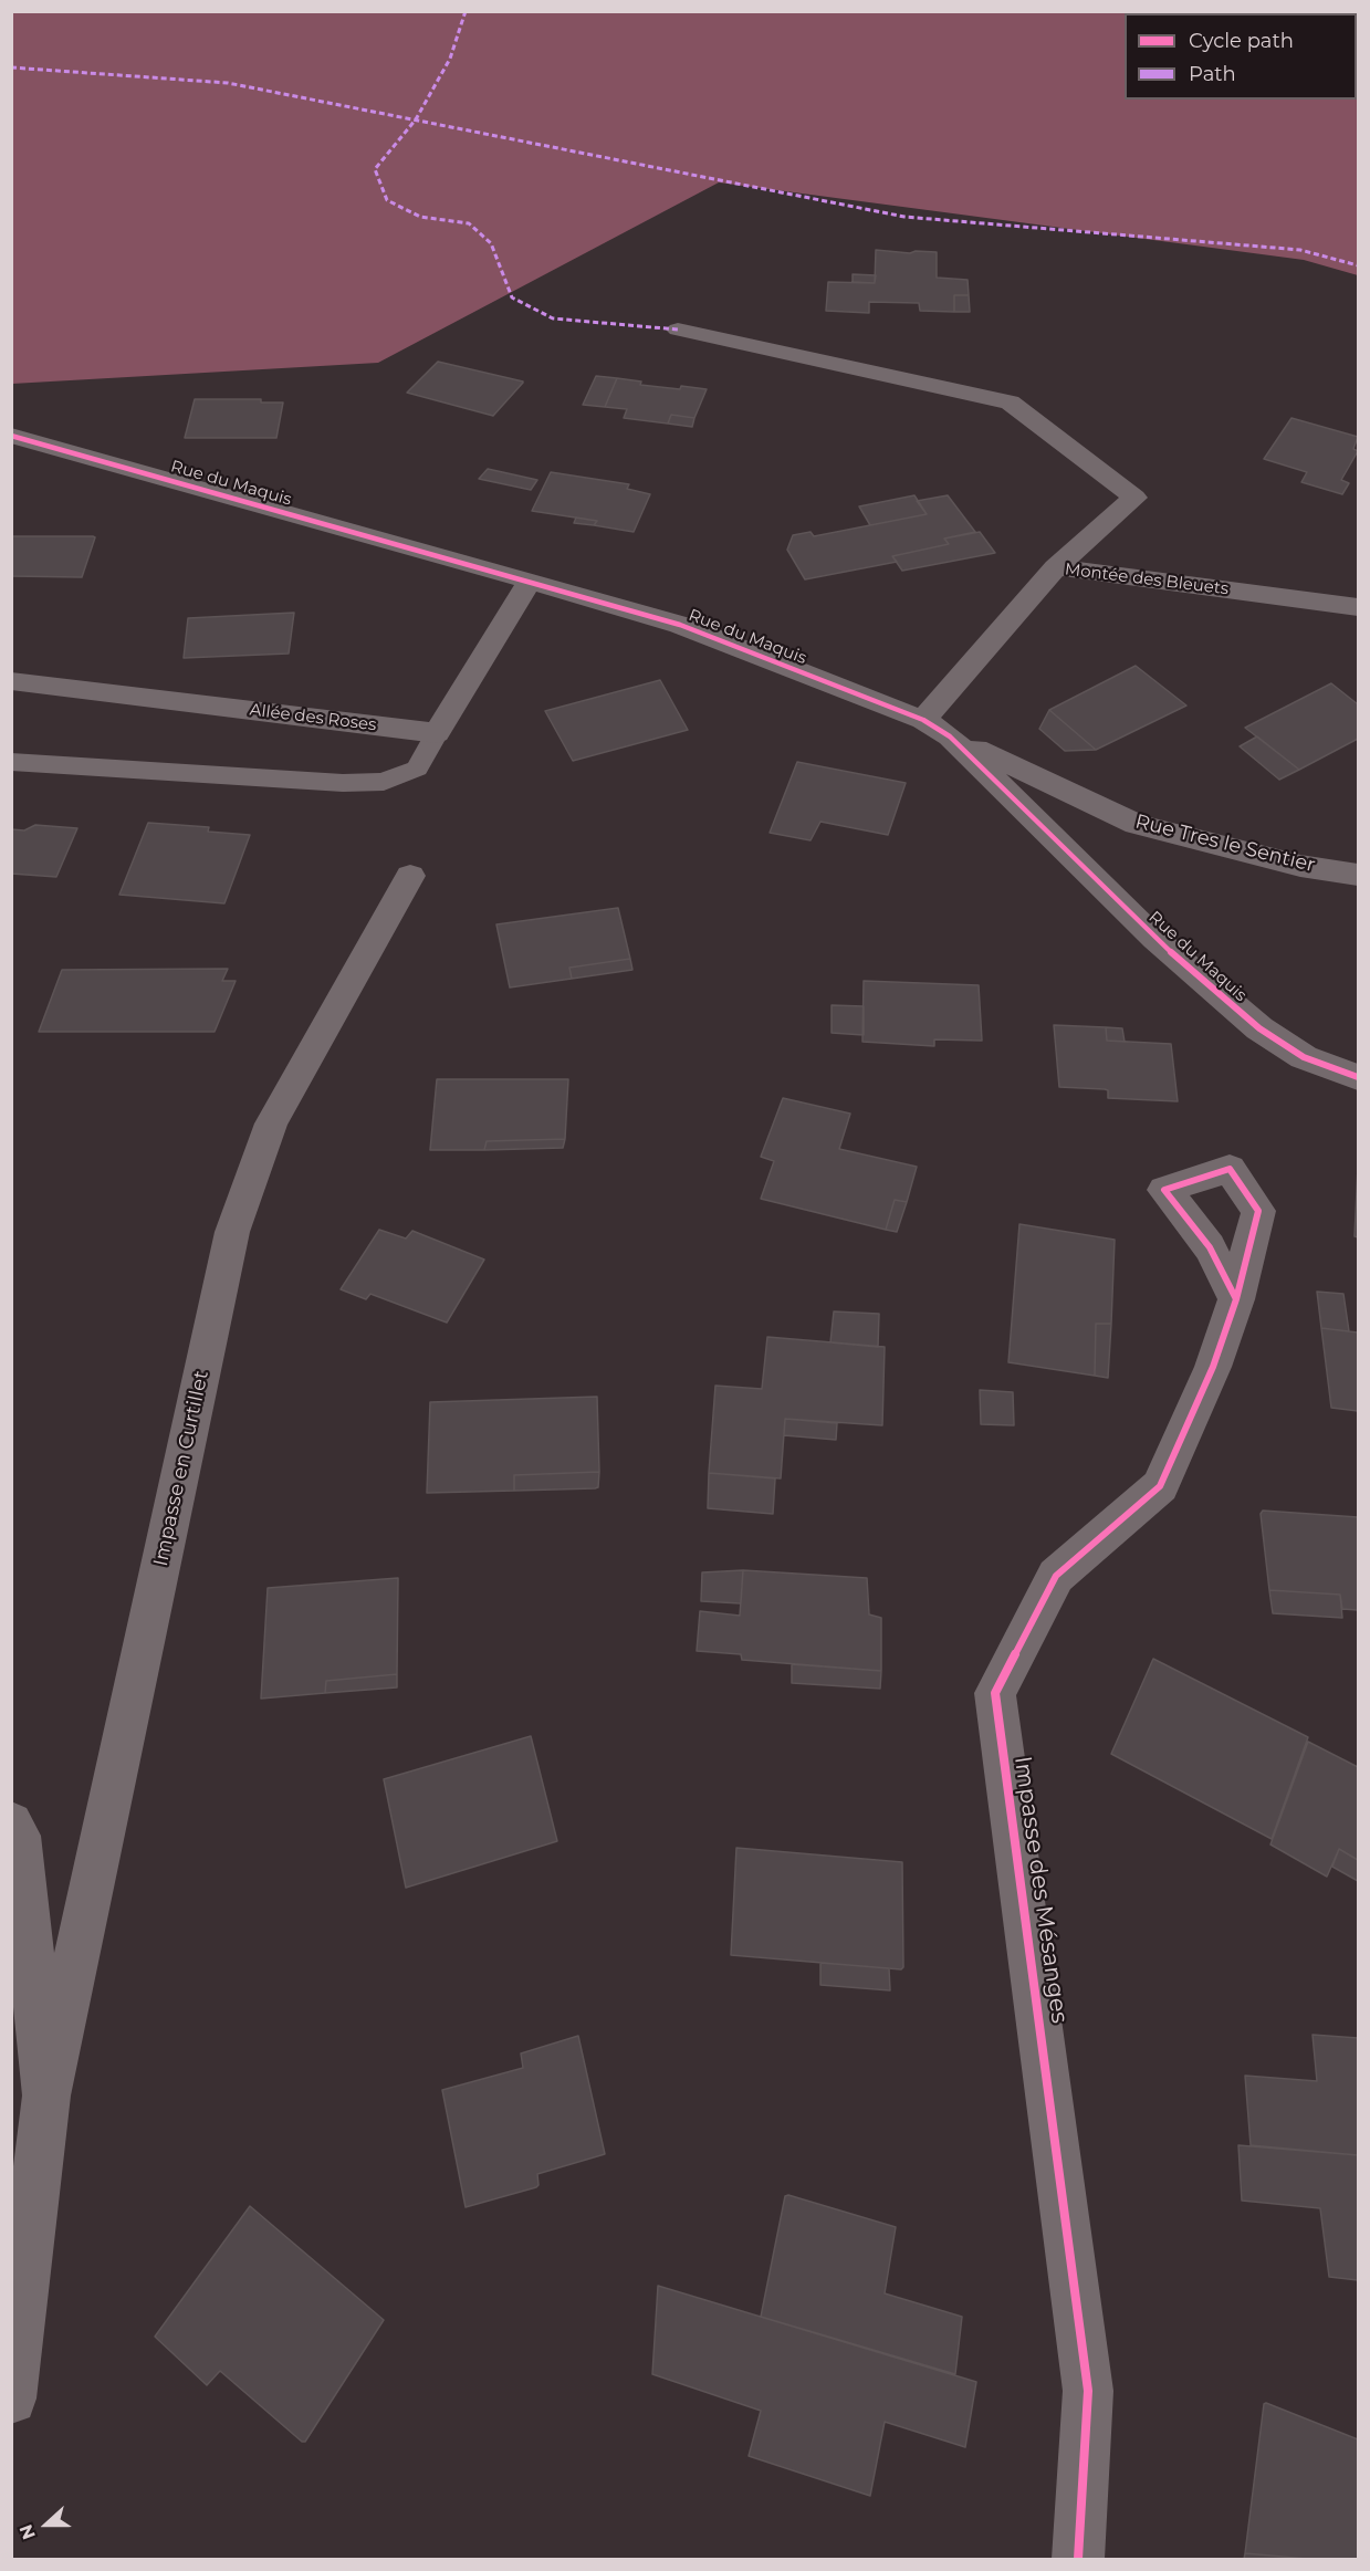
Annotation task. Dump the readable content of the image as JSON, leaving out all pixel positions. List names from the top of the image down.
{
  "streets": {
    "street": [
      "Rue du Maquis",
      "Montée des Bleuets",
      "Allée des Roses",
      "Rue Tres le Sentier",
      "Impasse en Curtillet",
      "Impasse des Mésanges"
    ]
  },
  "crossings": [
    ["Rue du Maquis", "Montée des Bleuets"],
    ["Rue du Maquis", "Rue Tres le Sentier"]
  ],
  "legend": ["Cycle path", "Path"],
  "north": "left"
}
